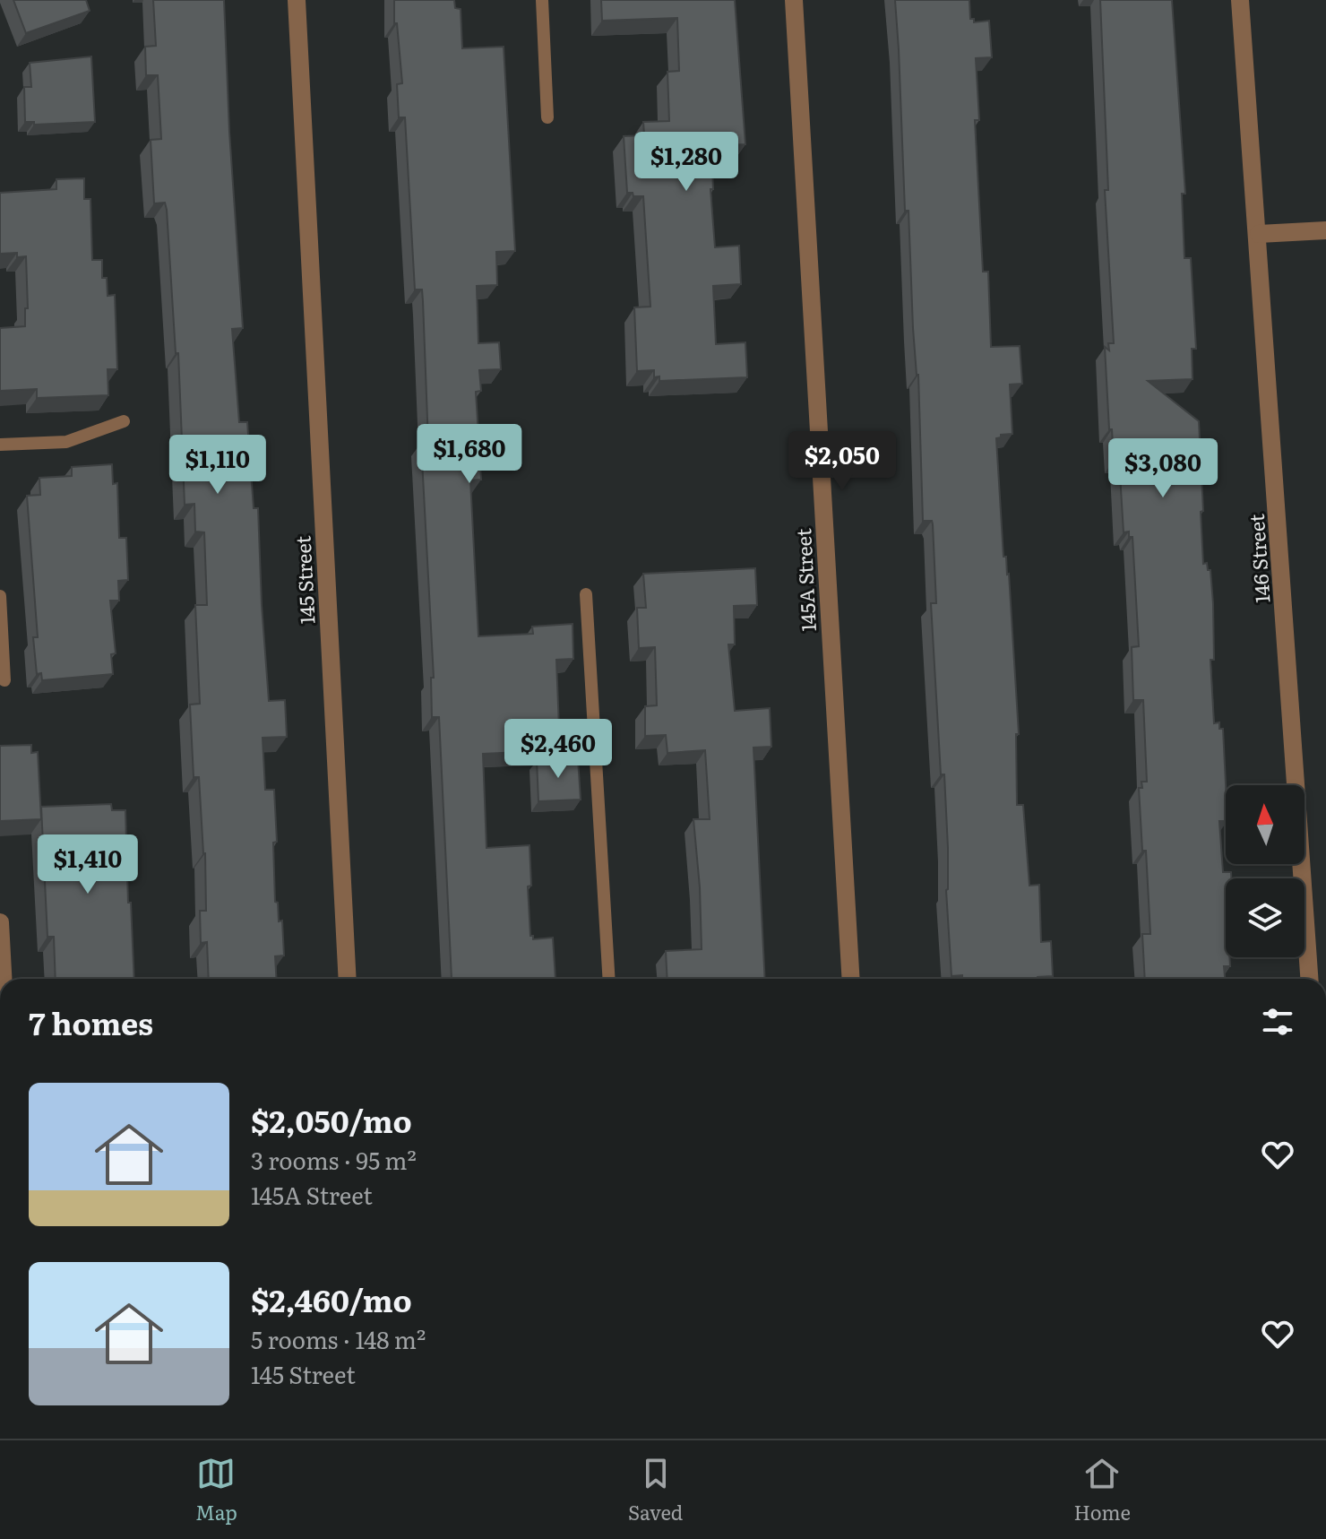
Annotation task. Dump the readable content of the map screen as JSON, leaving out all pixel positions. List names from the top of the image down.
{
  "streets": {
    "street": ["146 Street", "145 Street", "145A Street"]
  },
  "north": "top",
  "page": {
    "price": [
      "$1,280",
      "$1,680",
      "$2,050",
      "$1,110",
      "$3,080",
      "$2,460",
      "$1,410"
    ],
    "heading": "7 homes",
    "list": [
      {
        "name": "$2,050/mo",
        "note": "3 rooms · 95 m² · 145A Street"
      },
      {
        "name": "$2,460/mo",
        "note": "5 rooms · 148 m² · 145 Street"
      }
    ],
    "tabs": ["Map", "Saved", "Home"]
  }
}
